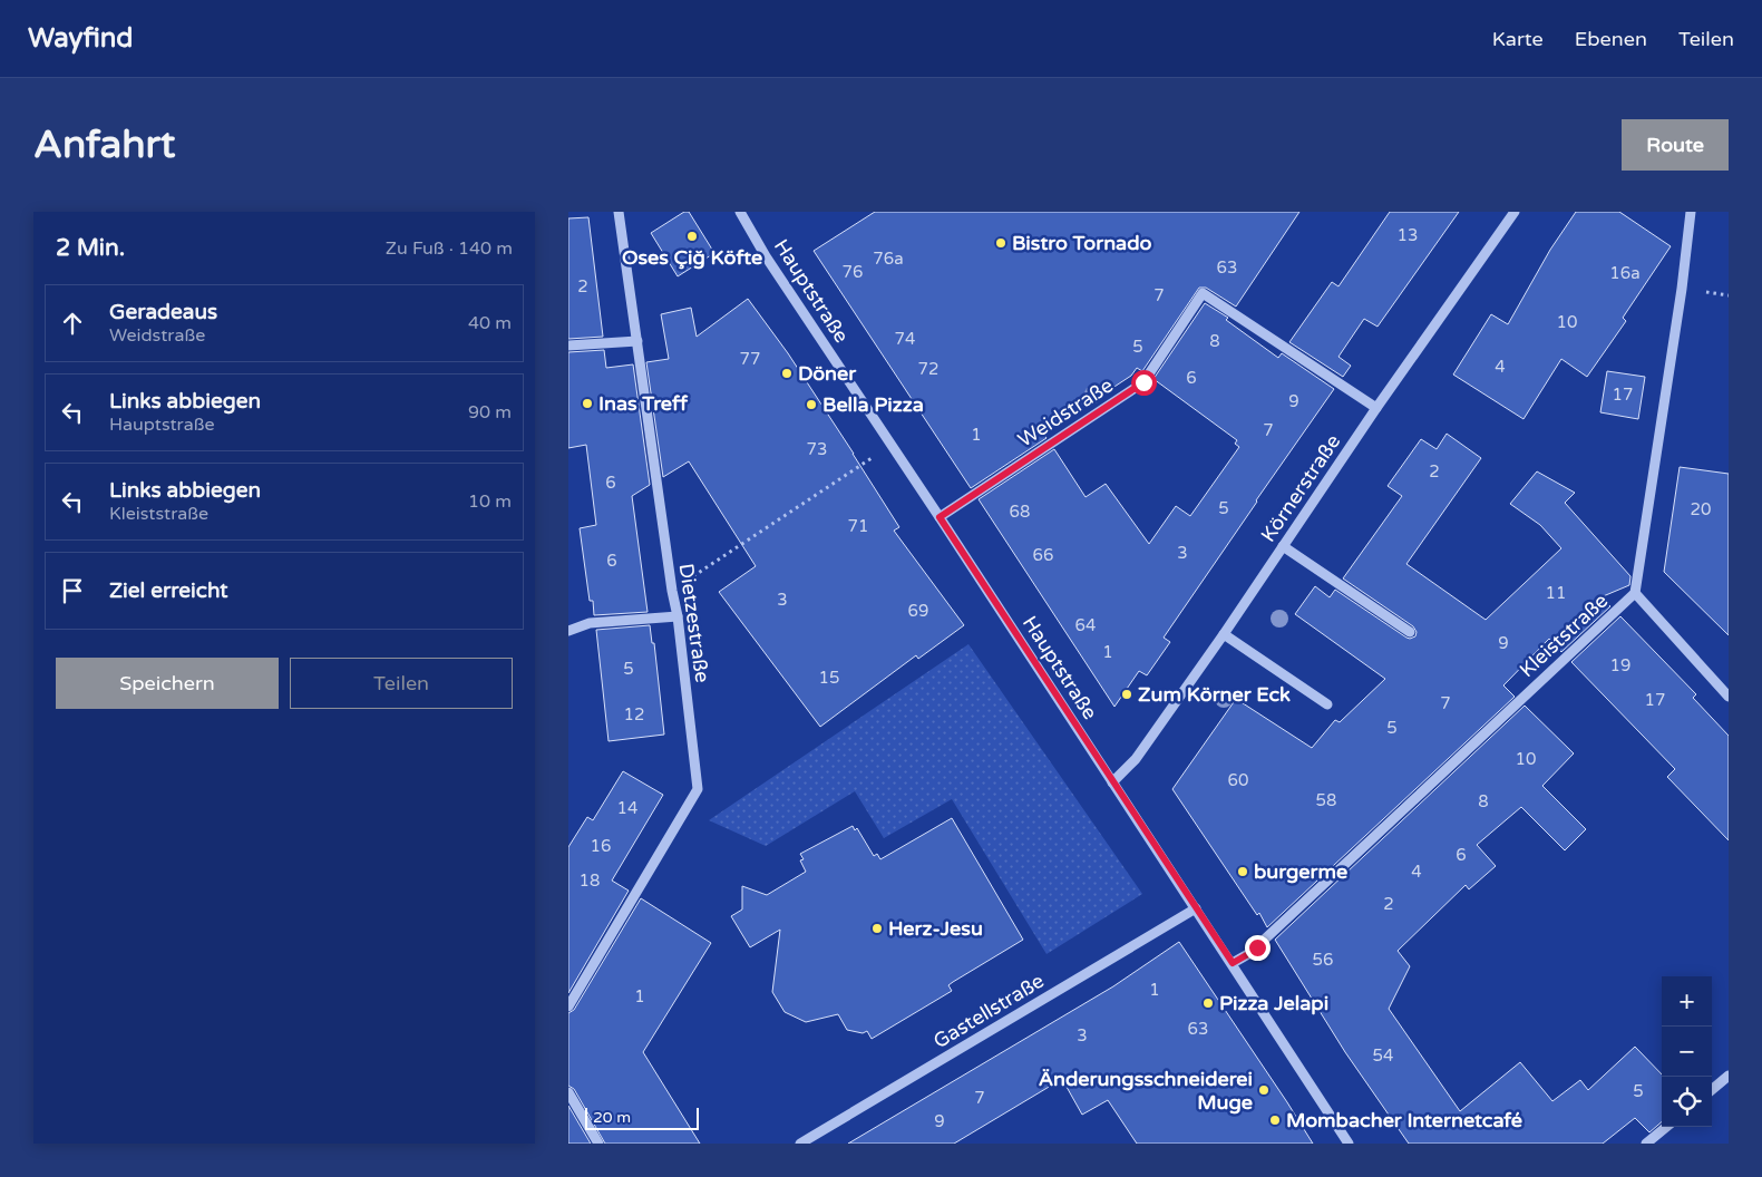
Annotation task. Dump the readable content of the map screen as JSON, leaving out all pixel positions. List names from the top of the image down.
{
  "streets": {
    "street": [
      "Hauptstraße",
      "Weidstraße",
      "Körnerstraße",
      "Dietzestraße",
      "Kleiststraße",
      "Gastellstraße"
    ]
  },
  "crossings": [
    ["Hauptstraße", "Weidstraße"],
    ["Hauptstraße", "Körnerstraße"],
    ["Hauptstraße", "Kleiststraße"],
    ["Hauptstraße", "Gastellstraße"],
    ["Weidstraße", "Körnerstraße"]
  ],
  "places": [
    "Oses Çiğ Köfte",
    "Bistro Tornado",
    "Döner",
    "Inas Treff",
    "Bella Pizza",
    "Zum Körner Eck",
    "burgerme",
    "Herz-Jesu",
    "Pizza Jelapi",
    "Änderungsschneiderei Muge",
    "Mombacher Internetcafé"
  ],
  "house_numbers": [
    "13",
    "76a",
    "63",
    "76",
    "16a",
    "2",
    "7",
    "10",
    "74",
    "8",
    "5",
    "77",
    "4",
    "72",
    "6",
    "17",
    "9",
    "7",
    "1",
    "73",
    "2",
    "6",
    "5",
    "20",
    "68",
    "71",
    "3",
    "66",
    "6",
    "11",
    "3",
    "69",
    "64",
    "9",
    "1",
    "19",
    "5",
    "15",
    "17",
    "7",
    "12",
    "5",
    "10",
    "60",
    "58",
    "8",
    "14",
    "16",
    "6",
    "4",
    "18",
    "2",
    "56",
    "1",
    "1",
    "63",
    "3",
    "54",
    "5",
    "7",
    "9"
  ],
  "scale_bar": "20 m",
  "page": {
    "header": "Wayfind",
    "nav": ["Karte", "Ebenen", "Teilen"],
    "buttons": [
      "Route",
      ["Speichern", "Teilen"]
    ],
    "title": "Anfahrt",
    "heading": ["2 Min.", "Zu Fuß · 140 m"],
    "list": [
      ["Geradeaus", "Weidstraße", "40 m"],
      ["Links abbiegen", "Hauptstraße", "90 m"],
      ["Links abbiegen", "Kleiststraße", "10 m"],
      "Ziel erreicht"
    ],
    "map_buttons": ["+", "−"],
    "scale": "20 m"
  }
}
